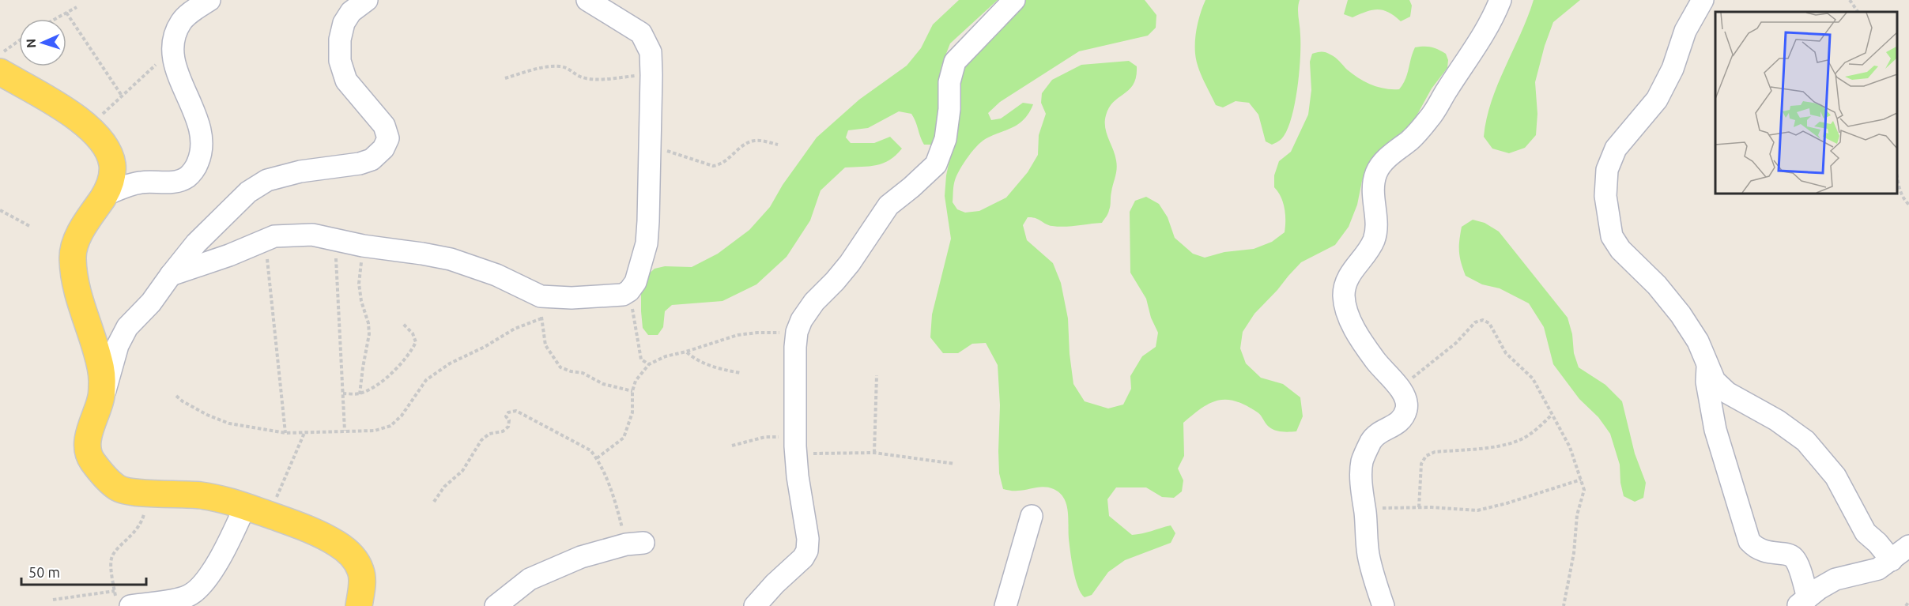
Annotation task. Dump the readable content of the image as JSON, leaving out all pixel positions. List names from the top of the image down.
{
  "scale_bar": "50 m",
  "north": "left"
}
